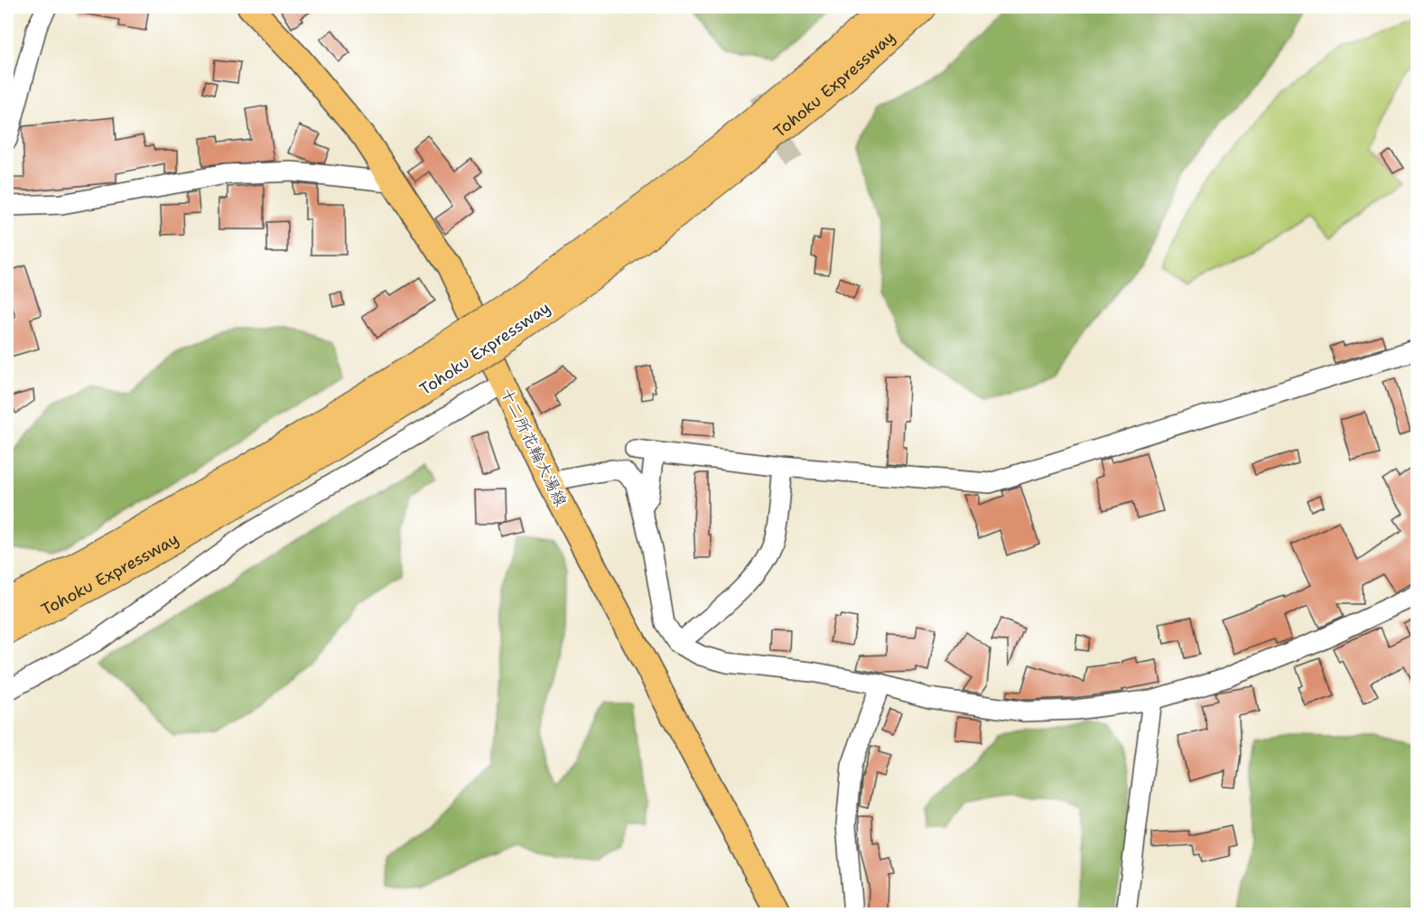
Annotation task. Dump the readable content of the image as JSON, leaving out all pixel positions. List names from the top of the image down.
{
  "streets": {
    "highway": ["Tohoku Expressway"],
    "main road": ["十二所花輪大湯線"]
  }
}
